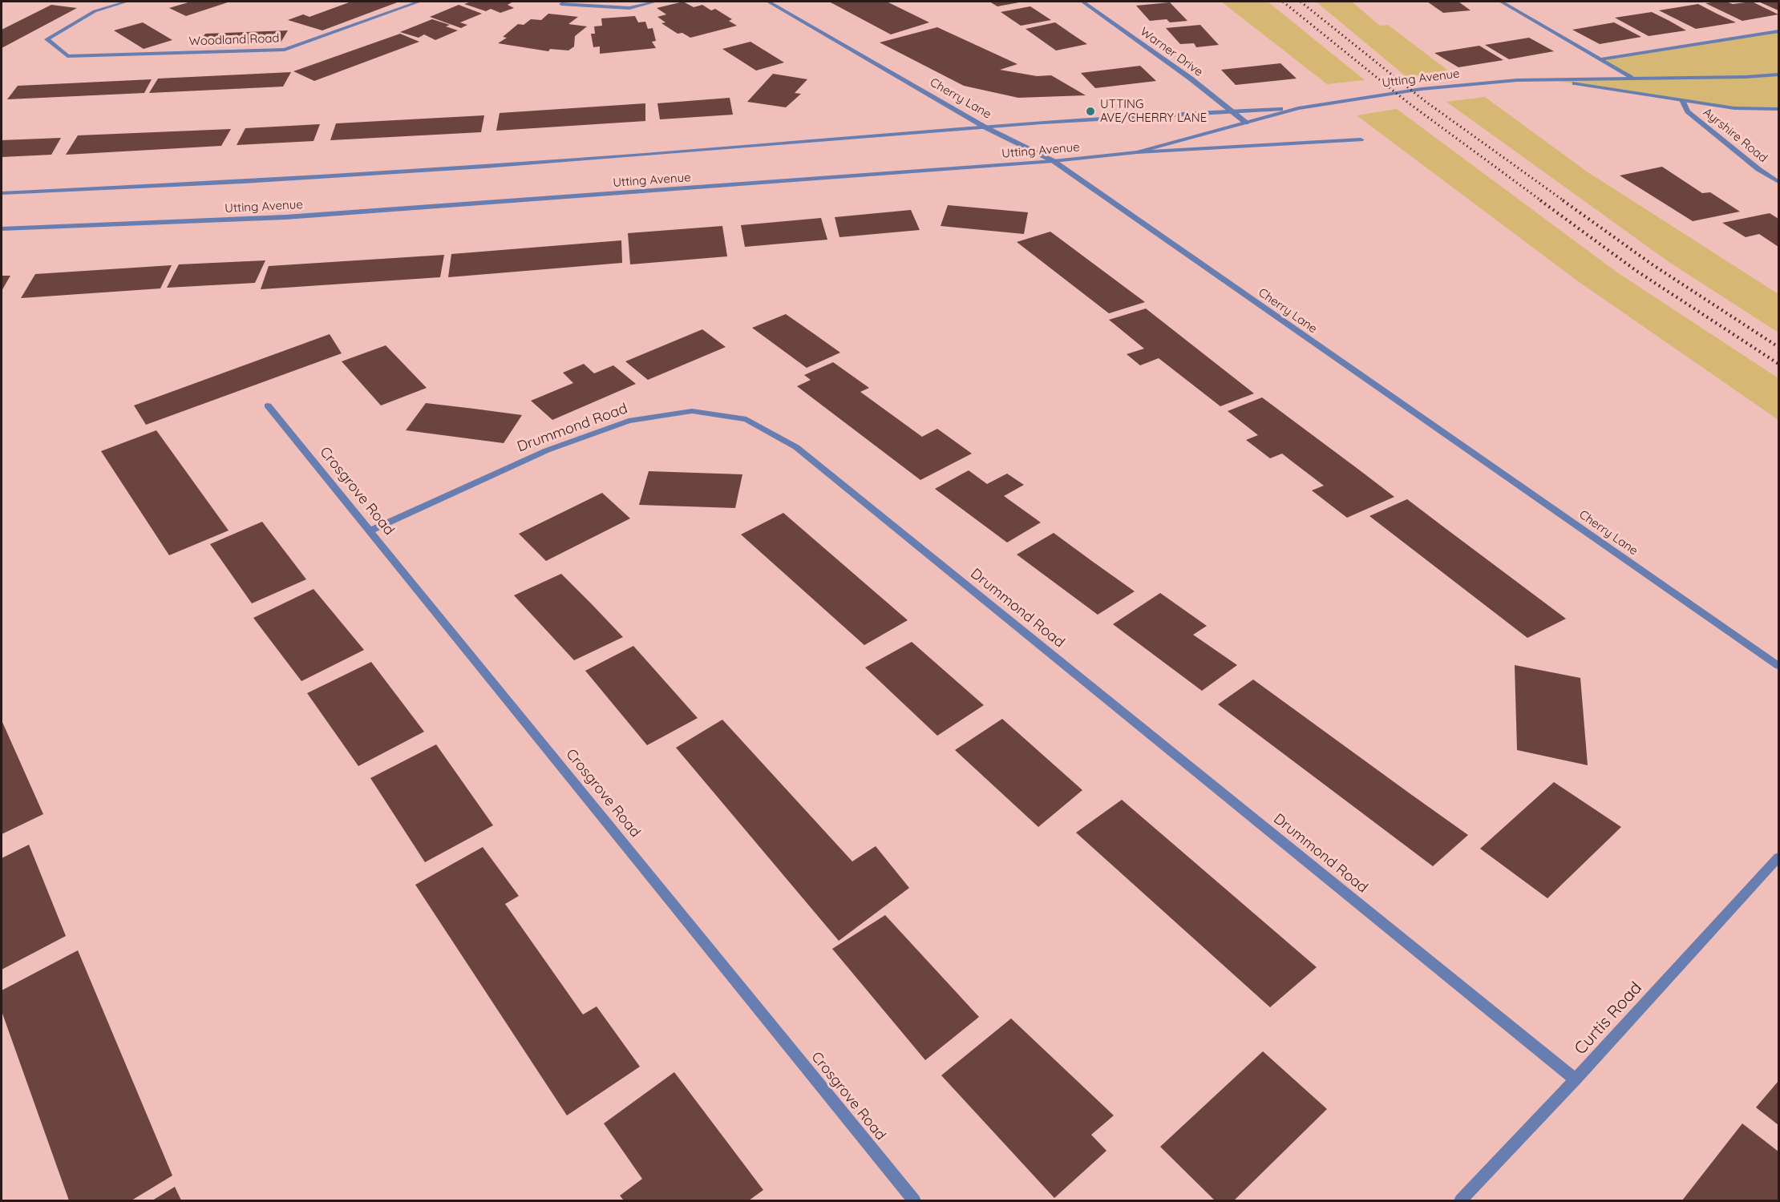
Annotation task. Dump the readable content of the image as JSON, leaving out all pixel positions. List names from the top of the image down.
{
  "streets": {
    "street": [
      "Woodland Road",
      "Warner Drive",
      "Utting Avenue",
      "Cherry Lane",
      "Ayrshire Road",
      "Drummond Road",
      "Crosgrove Road",
      "Curtis Road"
    ]
  },
  "crossings": [
    ["Warner Drive", "Utting Avenue"],
    ["Utting Avenue", "Cherry Lane"],
    ["Utting Avenue", "Ayrshire Road"],
    ["Drummond Road", "Crosgrove Road"],
    ["Drummond Road", "Curtis Road"]
  ],
  "places": ["UTTING AVE/CHERRY LANE"]
}
